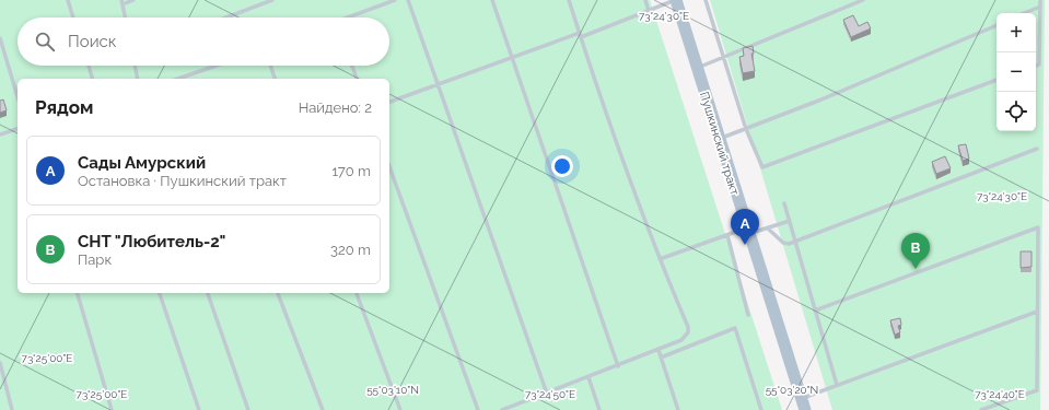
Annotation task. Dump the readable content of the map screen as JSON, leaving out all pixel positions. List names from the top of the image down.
{
  "streets": {
    "main road": ["Пушкинский тракт"]
  },
  "page": {
    "map_buttons": ["+", "−"],
    "search": "Поиск",
    "heading": ["Рядом", "Найдено: 2"],
    "list": [
      {
        "mark": "A",
        "name": "Сады Амурский",
        "note": "Остановка · Пушкинский тракт",
        "value": "170 m"
      },
      {
        "mark": "B",
        "name": "СНТ \"Любитель-2\"",
        "note": "Парк",
        "value": "320 m"
      }
    ],
    "pins": ["A", "B"]
  },
  "coordinates": [
    "73°24'30\"E",
    "73°25'00\"E",
    "55°03'10\"N",
    "55°03'20\"N",
    "73°24'50\"E",
    "73°24'40\"E"
  ]
}
